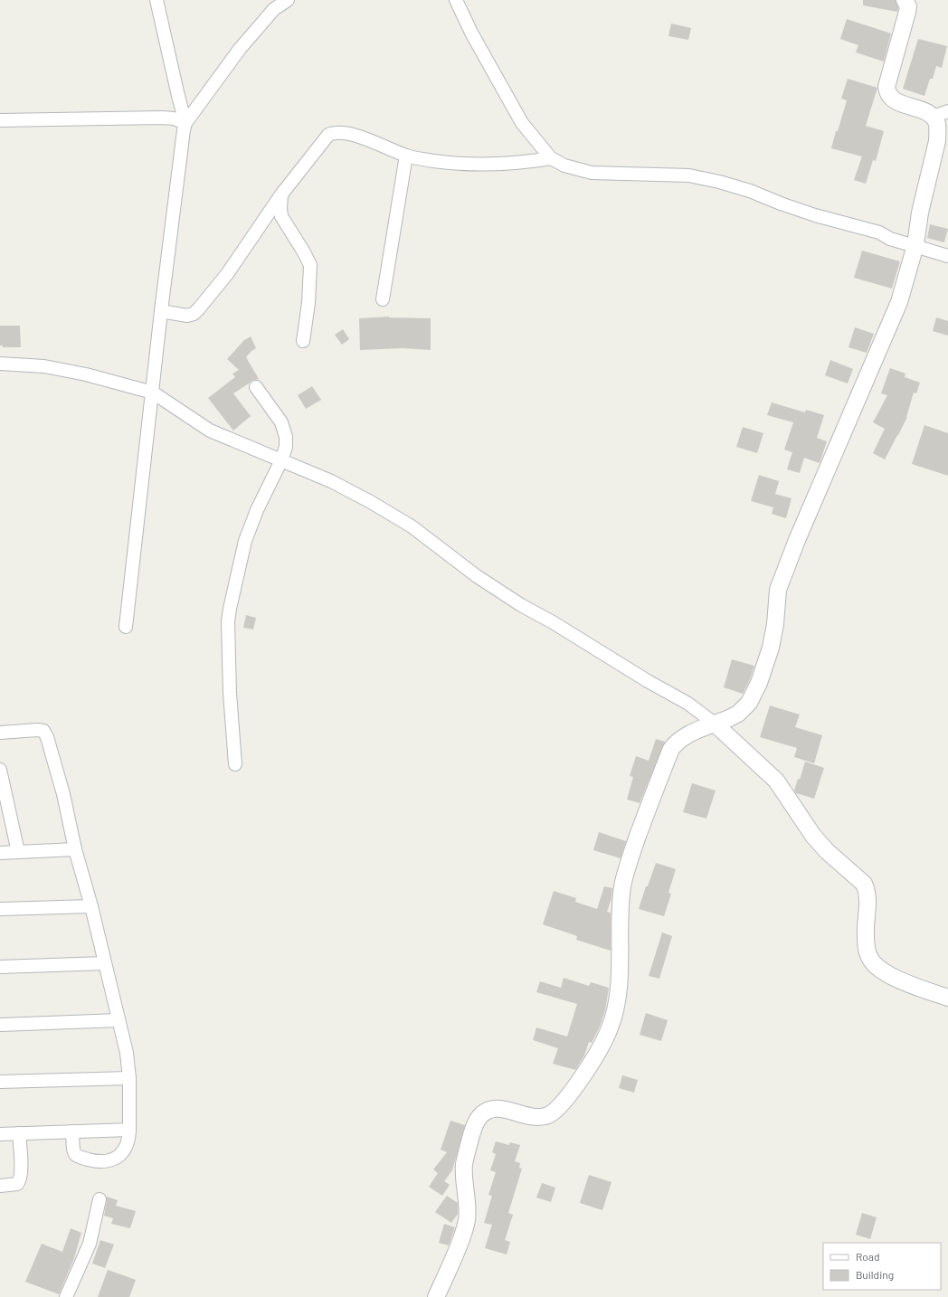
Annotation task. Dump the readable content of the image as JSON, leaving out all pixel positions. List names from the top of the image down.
{
  "legend": ["Road", "Building"]
}
